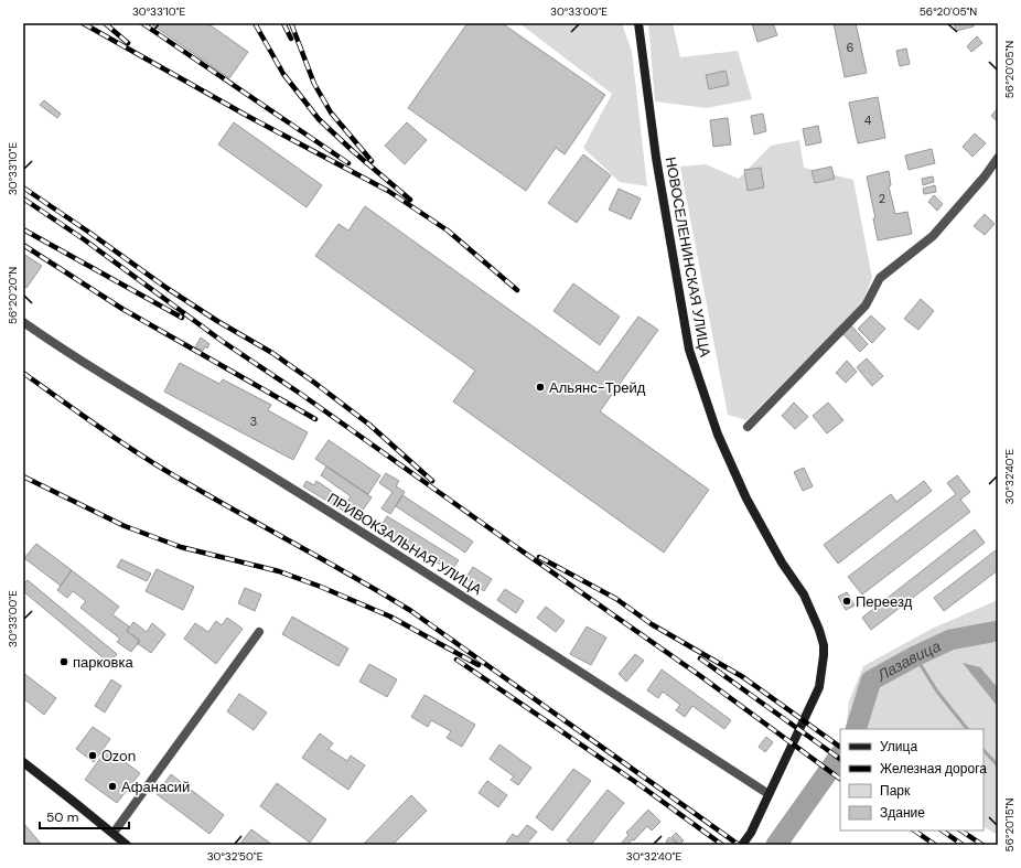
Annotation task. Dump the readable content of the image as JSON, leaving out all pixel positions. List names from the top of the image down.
{
  "streets": {
    "main road": ["НОВОСЕЛЕНИНСКАЯ УЛИЦА"],
    "street": ["ПРИВОКЗАЛЬНАЯ УЛИЦА"]
  },
  "crossings": [
    ["НОВОСЕЛЕНИНСКАЯ УЛИЦА", "ПРИВОКЗАЛЬНАЯ УЛИЦА"]
  ],
  "water": ["Лазавица"],
  "places": [
    "Альянс-Трейд",
    "Переезд",
    "парковка",
    "Ozon",
    "Афанасий"
  ],
  "house_numbers": [
    "6",
    "4",
    "2",
    "3"
  ],
  "legend": [
    "Улица",
    "Железная дорога",
    "Парк",
    "Здание"
  ],
  "scale_bar": "50 m",
  "coordinates": [
    "30°33'10\"E",
    "30°33'00\"E",
    "56°20'05\"N",
    "56°20'20\"N",
    "30°32'40\"E",
    "56°20'15\"N",
    "30°32'50\"E"
  ]
}
